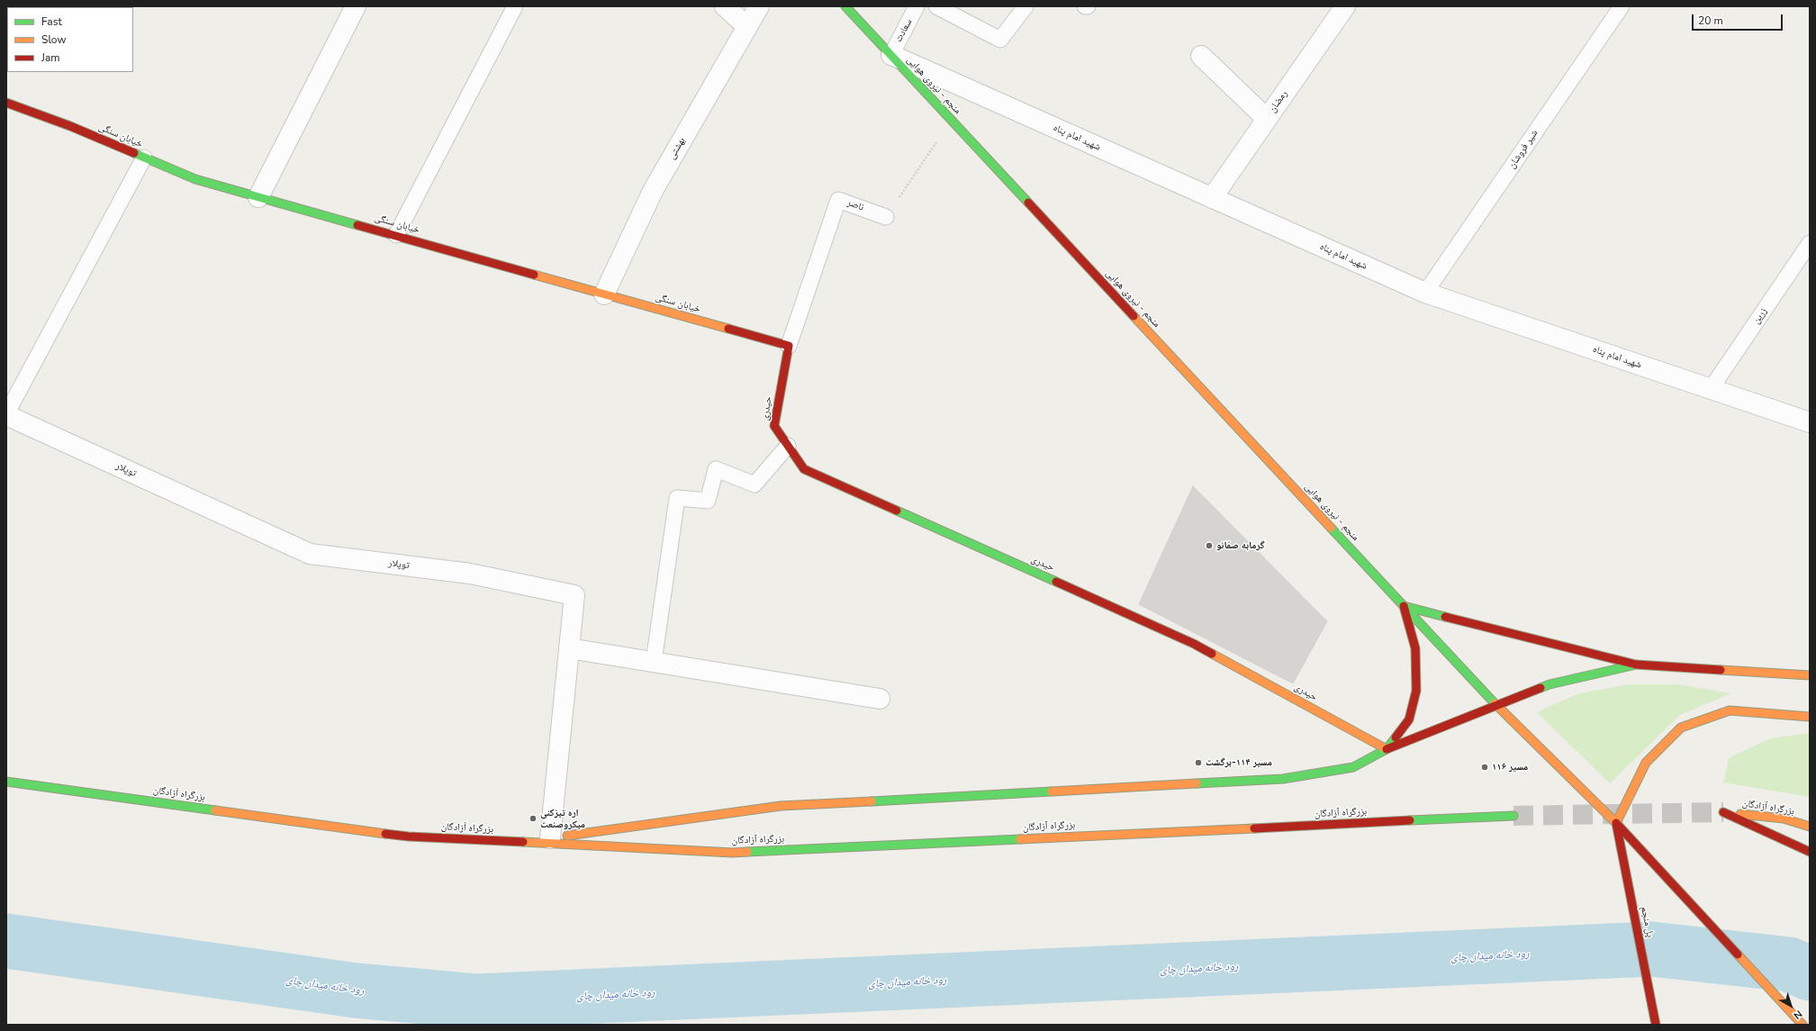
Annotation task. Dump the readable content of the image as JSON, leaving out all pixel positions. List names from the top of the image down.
{
  "streets": {
    "main road": [
      "منجم - نیروی هوایی",
      "خیابان سنگی",
      "حیدری",
      "بزرگراه آزادگان",
      "پل منجم"
    ],
    "street": [
      "رمضان",
      "شهید امام پناه",
      "بهشتی",
      "توپلار"
    ],
    "lane": [
      "سعادت",
      "شیر فروشان",
      "ناصر",
      "زرین"
    ]
  },
  "crossings": [
    ["سعادت", "منجم - نیروی هوایی"],
    ["سعادت", "شهید امام پناه"],
    ["منجم - نیروی هوایی", "شهید امام پناه"],
    ["منجم - نیروی هوایی", "پل منجم"],
    ["رمضان", "شهید امام پناه"],
    ["خیابان سنگی", "بهشتی"],
    ["خیابان سنگی", "ناصر"],
    ["خیابان سنگی", "حیدری"],
    ["شهید امام پناه", "شیر فروشان"],
    ["شهید امام پناه", "زرین"],
    ["ناصر", "حیدری"]
  ],
  "water": ["رود خانه میدان چای"],
  "places": [
    "گرمابه صفانو",
    "مسیر ۱۱۴-برگشت",
    "مسیر ۱۱۶",
    "اره تیزکنی میکروصنعت"
  ],
  "legend": ["Fast", "Slow", "Jam"],
  "scale_bar": "20 m",
  "north": "bottom right"
}
